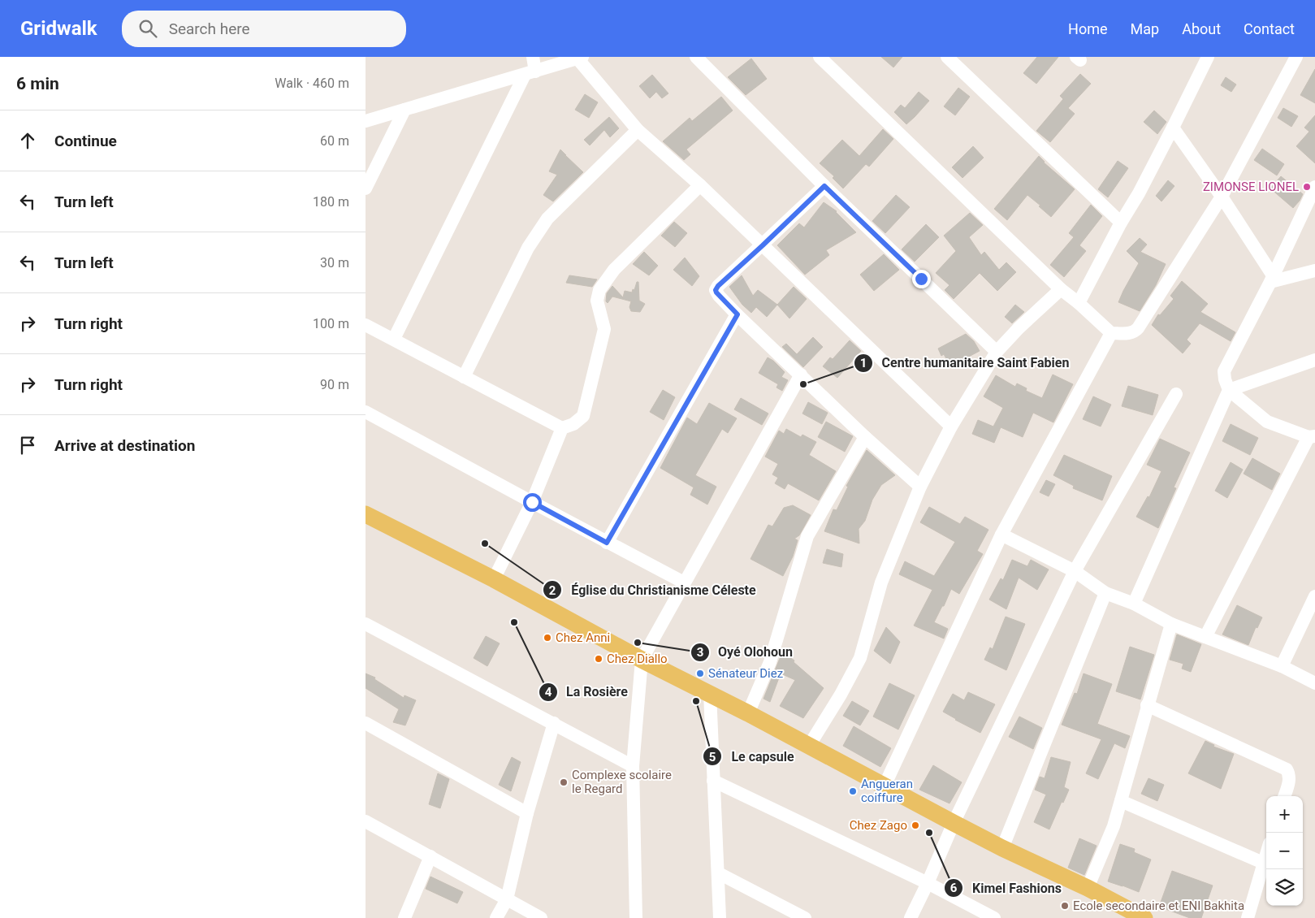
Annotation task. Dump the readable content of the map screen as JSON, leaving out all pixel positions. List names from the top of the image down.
{
  "places": [
    "ZIMONSE LIONEL",
    "Centre humanitaire Saint Fabien",
    "Église du Christianisme Céleste",
    "La Rosière",
    "Chez Anni",
    "Oyé Olohoun",
    "Chez Diallo",
    "Sénateur Diez",
    "Le capsule",
    "Complexe scolaire le Regard",
    "Angueran coiffure",
    "Chez Zago",
    "Kimel Fashions",
    "Ecole secondaire et ENI Bakhita"
  ],
  "page": {
    "header": "Gridwalk",
    "search": "Search here",
    "nav": [
      "Home",
      "Map",
      "About",
      "Contact"
    ],
    "heading": ["6 min", "Walk · 460 m"],
    "list": [
      ["Continue", "60 m"],
      ["Turn left", "180 m"],
      ["Turn left", "30 m"],
      ["Turn right", "100 m"],
      ["Turn right", "90 m"],
      "Arrive at destination"
    ],
    "map_buttons": ["+", "−"]
  }
}
